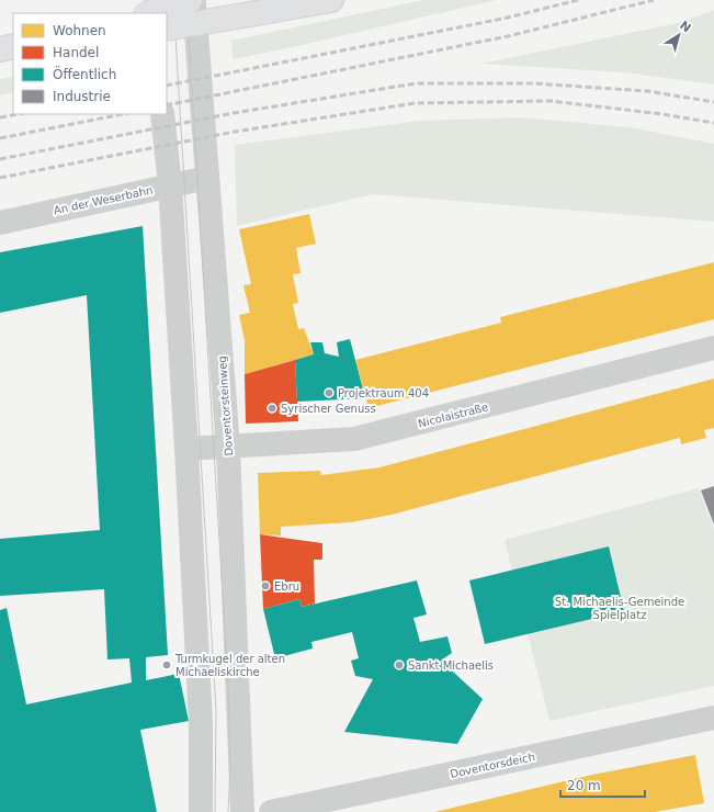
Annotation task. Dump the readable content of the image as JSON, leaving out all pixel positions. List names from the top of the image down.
{
  "streets": {
    "street": [
      "An der Weserbahn",
      "Doventorsteinweg",
      "Nicolaistraße",
      "Doventorsdeich"
    ]
  },
  "crossings": [
    ["An der Weserbahn", "Doventorsteinweg"],
    ["Doventorsteinweg", "Nicolaistraße"]
  ],
  "parks": ["St. Michaelis-Gemeinde Spielplatz"],
  "places": [
    "Projektraum 404",
    "Syrischer Genuss",
    "Ebru",
    "Turmkugel der alten Michaeliskirche",
    "Sankt Michaelis"
  ],
  "legend": [
    "Wohnen",
    "Handel",
    "Öffentlich",
    "Industrie"
  ],
  "scale_bar": "20 m",
  "north": "top right"
}
